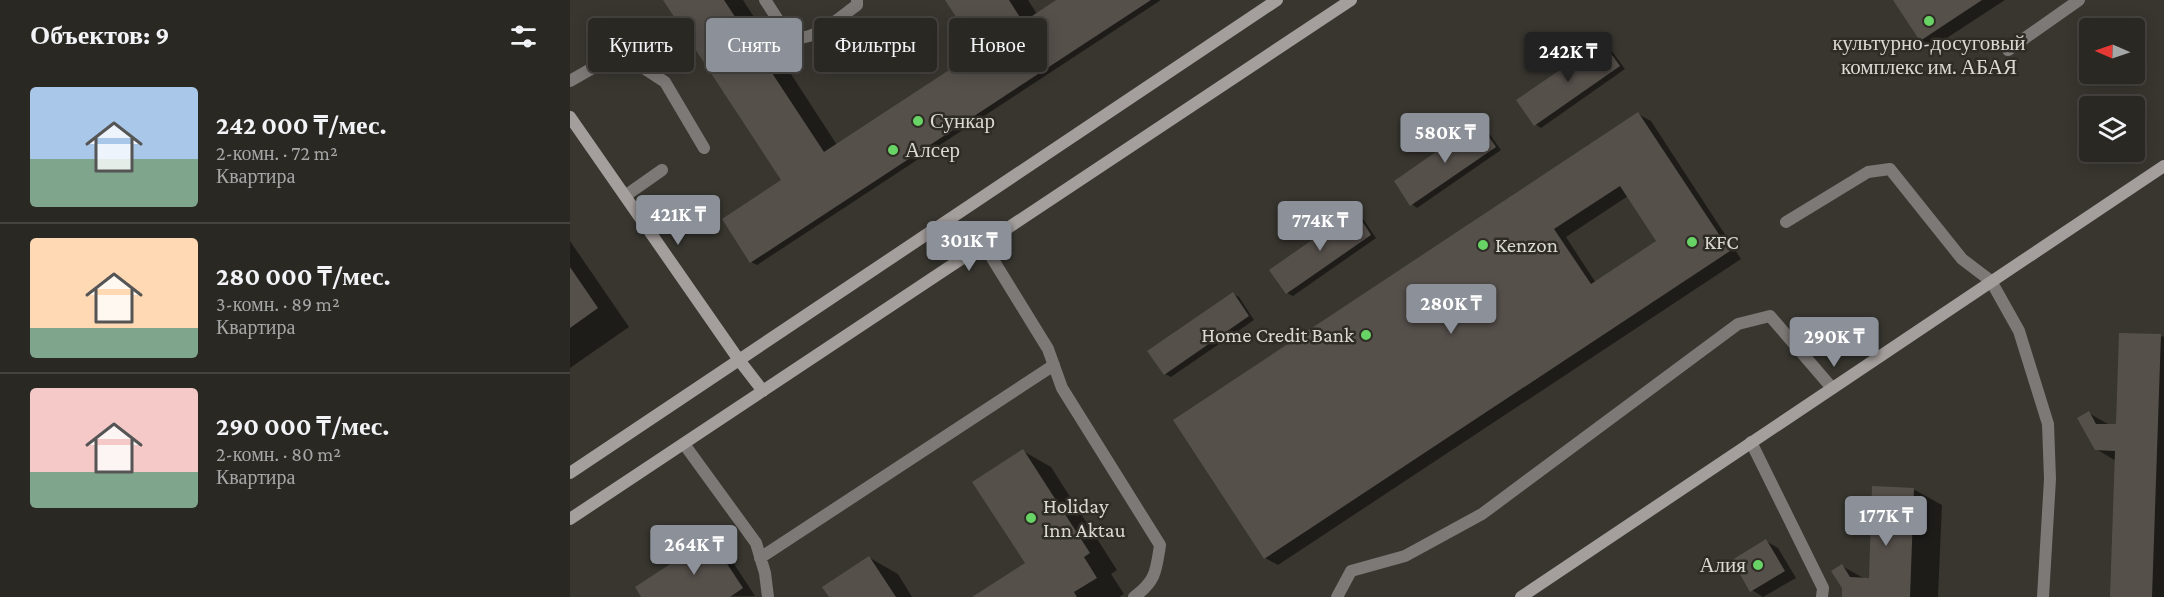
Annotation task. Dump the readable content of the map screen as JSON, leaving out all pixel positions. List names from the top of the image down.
{
  "places": [
    "культурно-досуговый комплекс им. АБАЯ",
    "Сункар",
    "Алсер",
    "KFC",
    "Kenzon",
    "Home Credit Bank",
    "Holiday Inn Aktau",
    "Алия"
  ],
  "north": "left",
  "page": {
    "heading": "Объектов: 9",
    "chip": [
      "Купить",
      "Снять",
      "Фильтры",
      "Новое"
    ],
    "price": [
      "242K ₸",
      "580K ₸",
      "421K ₸",
      "774K ₸",
      "301K ₸",
      "280K ₸",
      "290K ₸",
      "177K ₸",
      "264K ₸"
    ],
    "list": [
      {
        "name": "242 000 ₸/мес.",
        "note": "2-комн. · 72 m² · Квартира"
      },
      {
        "name": "280 000 ₸/мес.",
        "note": "3-комн. · 89 m² · Квартира"
      },
      {
        "name": "290 000 ₸/мес.",
        "note": "2-комн. · 80 m² · Квартира"
      }
    ]
  }
}
